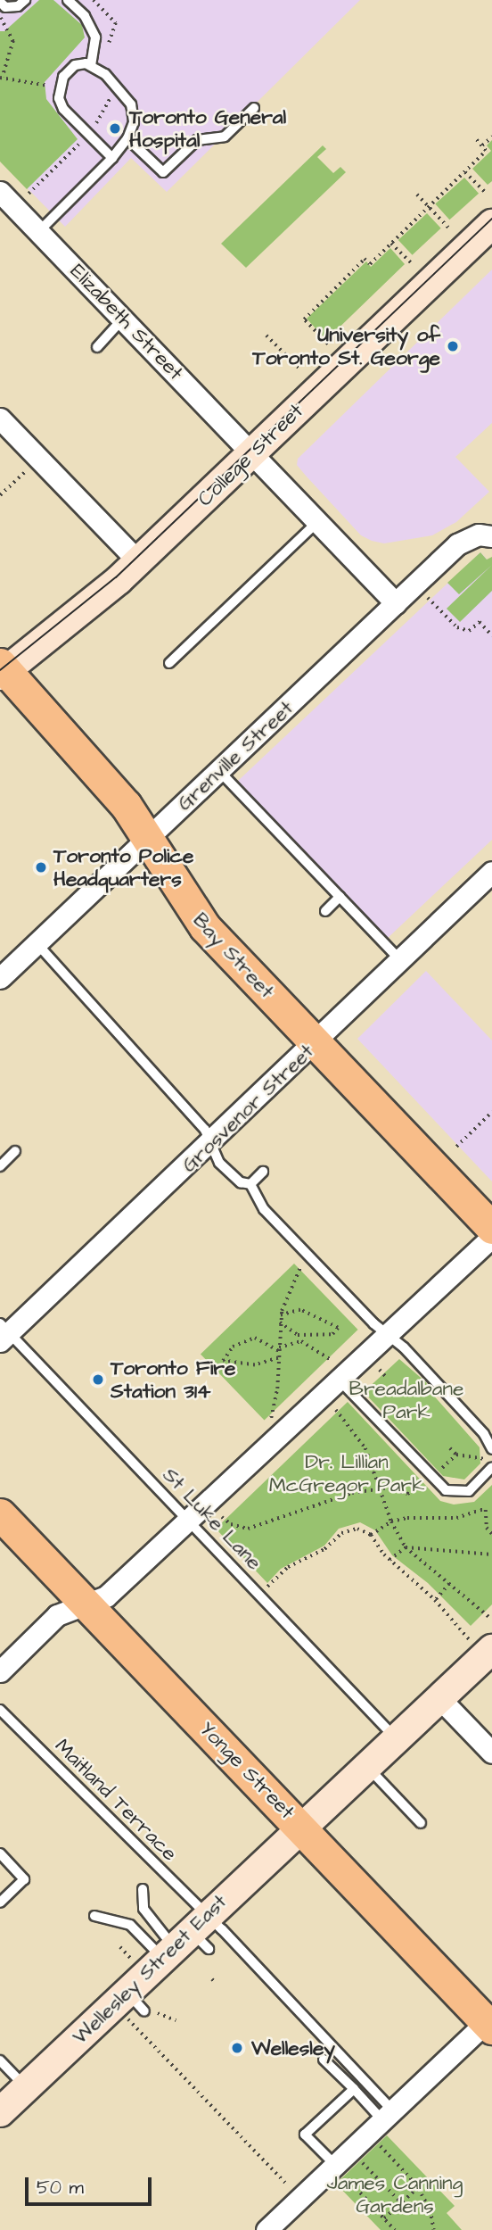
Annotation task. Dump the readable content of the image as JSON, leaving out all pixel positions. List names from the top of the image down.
{
  "streets": {
    "main road": [
      "College Street",
      "Bay Street",
      "Yonge Street",
      "Wellesley Street East"
    ],
    "street": ["Elizabeth Street", "Grenville Street", "Grosvenor Street"],
    "lane": ["St Luke Lane", "Maitland Terrace"]
  },
  "crossings": [
    ["Elizabeth Street", "College Street"],
    ["Elizabeth Street", "Grenville Street"],
    ["College Street", "Bay Street"],
    ["Grenville Street", "Bay Street"],
    ["Bay Street", "Grosvenor Street"],
    ["Grosvenor Street", "St Luke Lane"],
    ["St Luke Lane", "Wellesley Street East"],
    ["Yonge Street", "Wellesley Street East"],
    ["Maitland Terrace", "Wellesley Street East"]
  ],
  "parks": ["Breadalbane Park", "Dr. Lillian McGregor Park", "James Canning Gardens"],
  "places": [
    "Toronto General Hospital",
    "University of Toronto St. George",
    "Toronto Police Headquarters",
    "Toronto Fire Station 314",
    "Wellesley"
  ],
  "scale_bar": "50 m"
}
